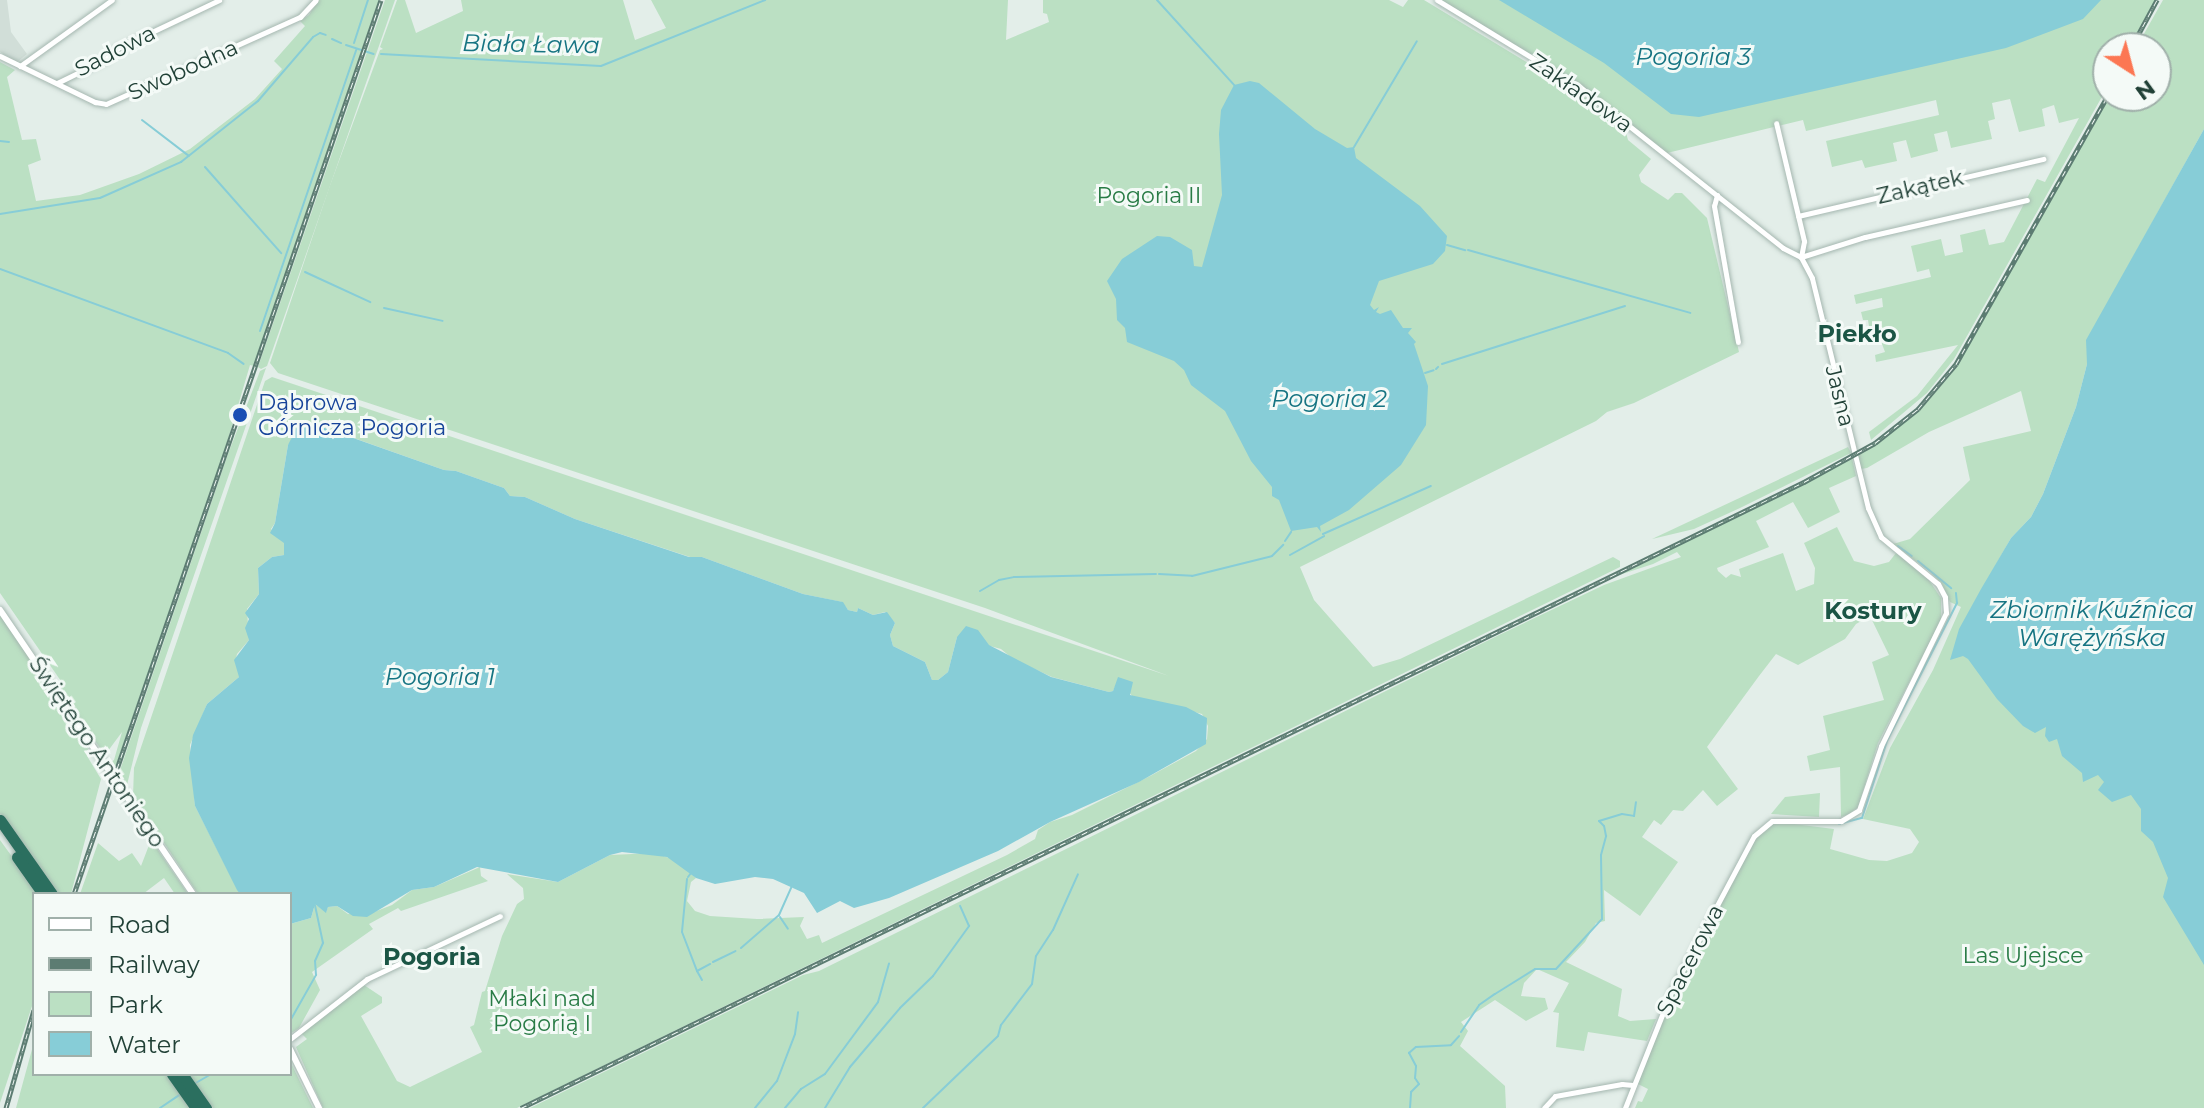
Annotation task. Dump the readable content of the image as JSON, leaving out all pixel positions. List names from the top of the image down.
{
  "streets": {
    "street": [
      "Sadowa",
      "Swobodna",
      "Zakładowa",
      "Zakątek",
      "Jasna",
      "Świętego Antoniego",
      "Spacerowa"
    ]
  },
  "crossings": [
    ["Sadowa", "Swobodna"],
    ["Zakładowa", "Jasna"],
    ["Zakątek", "Jasna"],
    ["Jasna", "Spacerowa"]
  ],
  "districts": ["Piekło", "Kostury", "Pogoria"],
  "water": [
    "Biała Ława",
    "Pogoria 3",
    "Pogoria 2",
    "Zbiornik Kuźnica Warężyńska",
    "Pogoria 1"
  ],
  "parks": ["Pogoria II", "Las Ujejsce", "Młaki nad Pogorią I"],
  "places": ["Dąbrowa Górnicza Pogoria"],
  "legend": [
    "Road",
    "Railway",
    "Park",
    "Water"
  ],
  "north": "bottom right"
}
